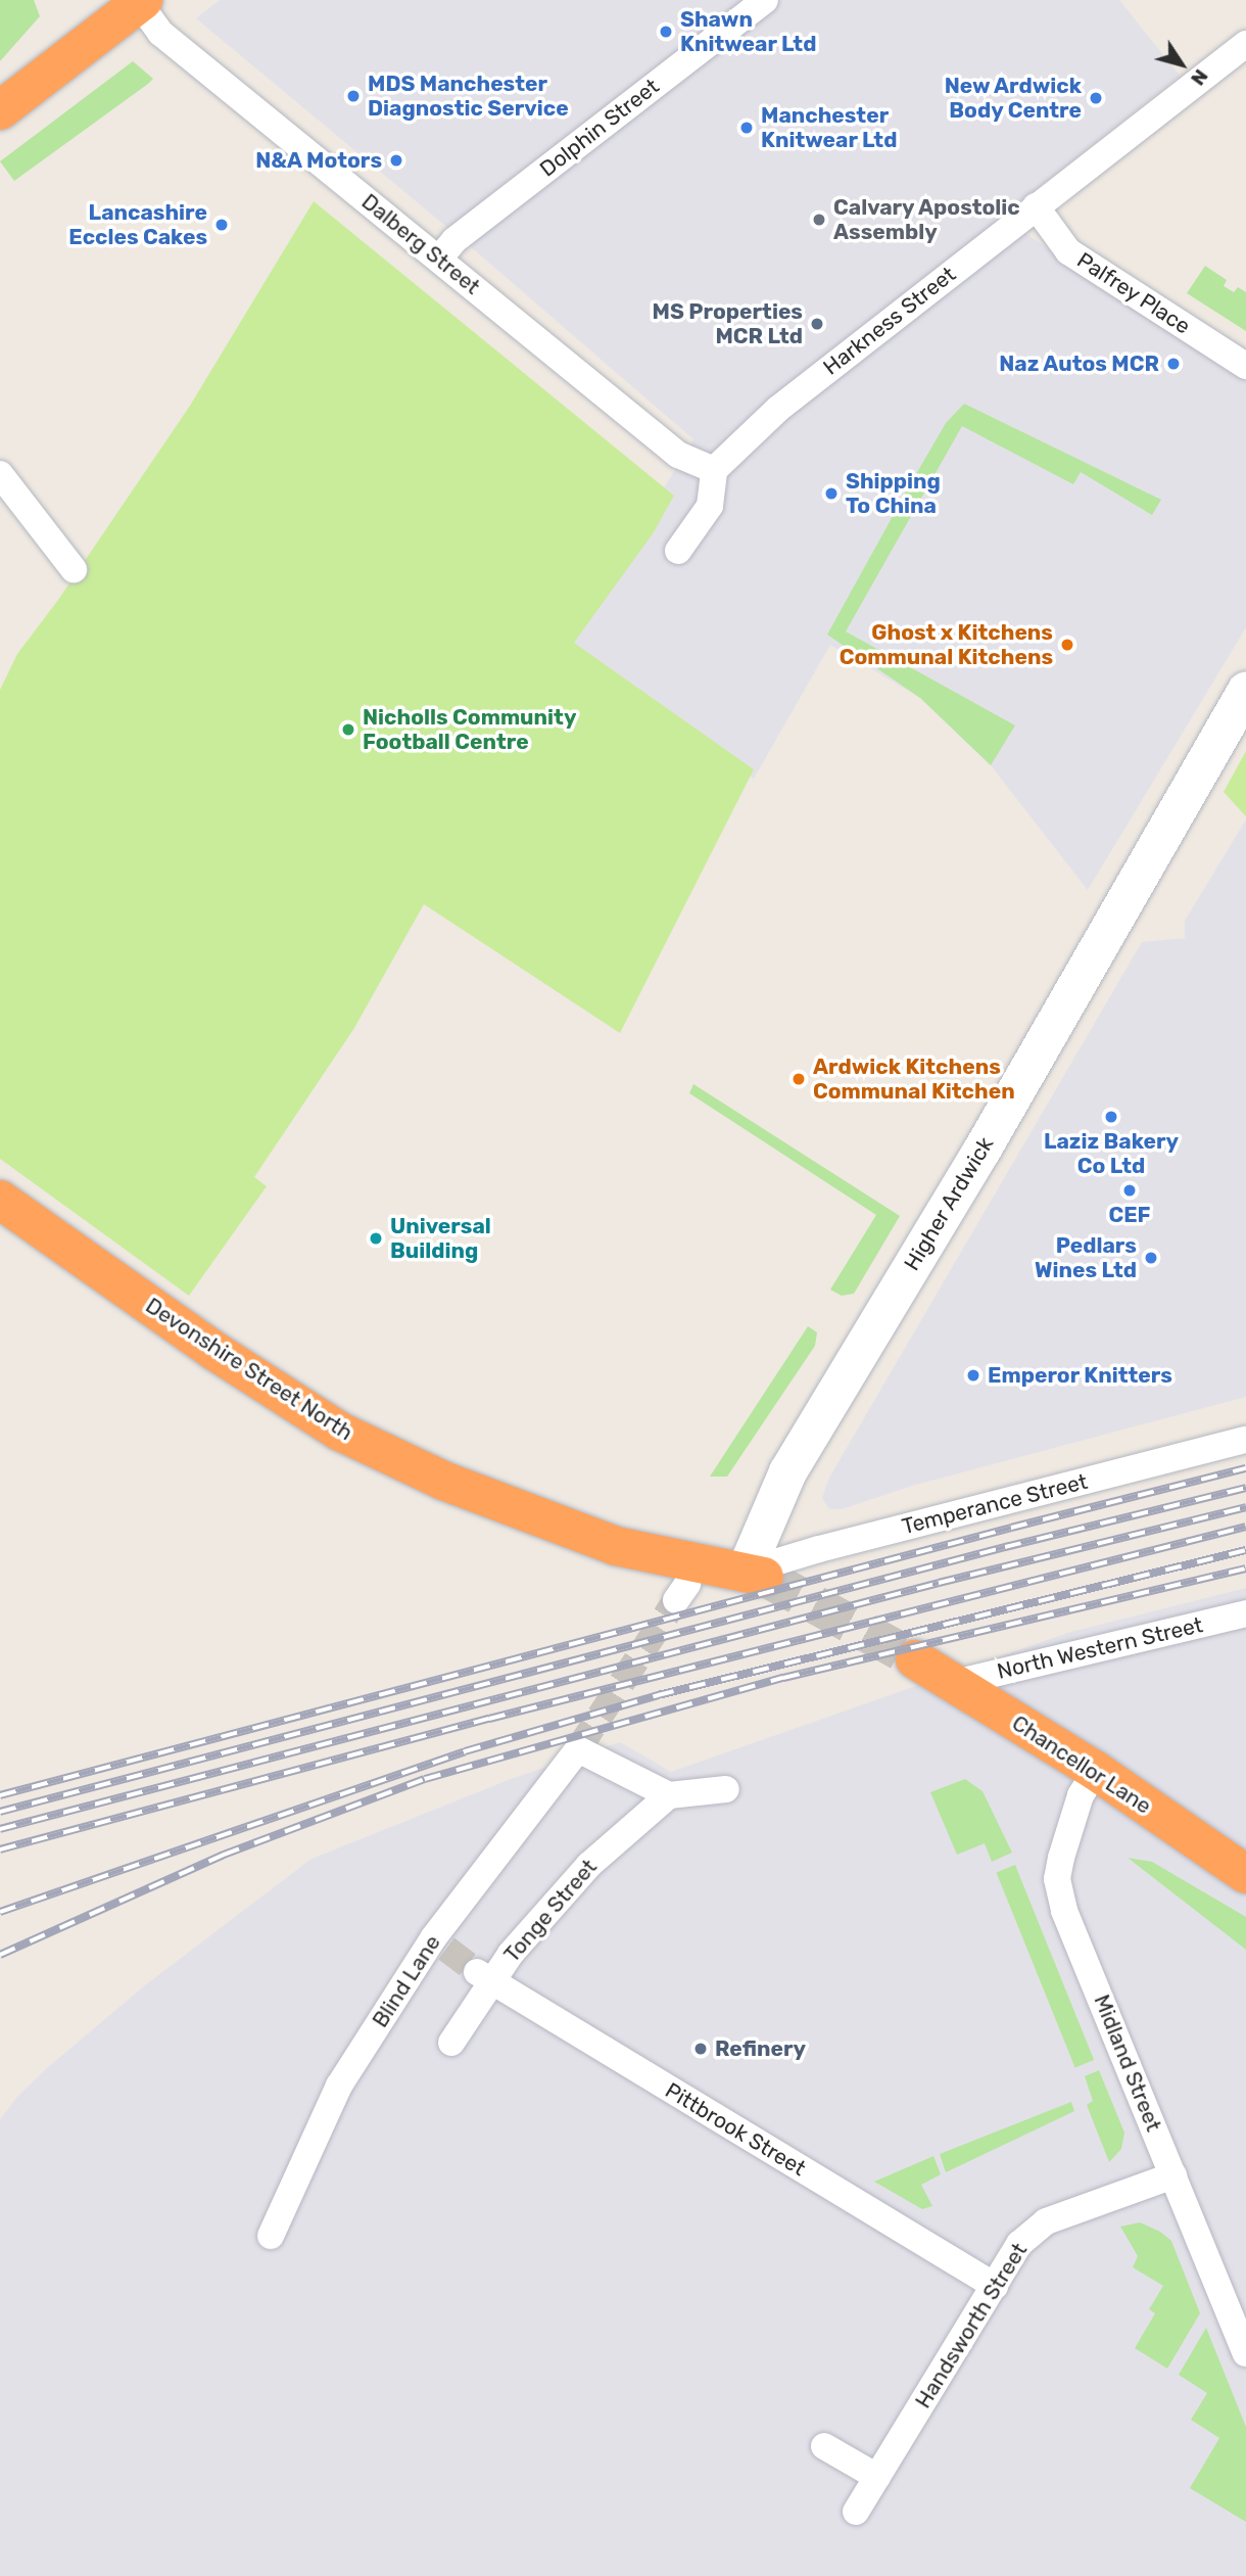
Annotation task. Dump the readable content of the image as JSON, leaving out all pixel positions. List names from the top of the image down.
{
  "streets": {
    "highway": ["Devonshire Street North", "Chancellor Lane"],
    "street": [
      "Dolphin Street",
      "Dalberg Street",
      "Palfrey Place",
      "Harkness Street",
      "Higher Ardwick",
      "Temperance Street",
      "North Western Street",
      "Tonge Street",
      "Blind Lane",
      "Midland Street",
      "Pittbrook Street",
      "Handsworth Street"
    ]
  },
  "crossings": [
    ["Dolphin Street", "Dalberg Street"],
    ["Dalberg Street", "Harkness Street"],
    ["Palfrey Place", "Harkness Street"],
    ["Higher Ardwick", "Devonshire Street North"],
    ["Higher Ardwick", "Temperance Street"],
    ["Devonshire Street North", "Temperance Street"],
    ["North Western Street", "Chancellor Lane"],
    ["Chancellor Lane", "Midland Street"],
    ["Tonge Street", "Blind Lane"],
    ["Tonge Street", "Pittbrook Street"],
    ["Midland Street", "Handsworth Street"],
    ["Pittbrook Street", "Handsworth Street"]
  ],
  "places": [
    "Shawn Knitwear Ltd",
    "MDS Manchester Diagnostic Service",
    "New Ardwick Body Centre",
    "Manchester Knitwear Ltd",
    "N&A Motors",
    "Calvary Apostolic Assembly",
    "Lancashire Eccles Cakes",
    "MS Properties MCR Ltd",
    "Naz Autos MCR",
    "Shipping To China",
    "Ghost x Kitchens Communal Kitchens",
    "Nicholls Community Football Centre",
    "Ardwick Kitchens Communal Kitchen",
    "Laziz Bakery Co Ltd",
    "CEF",
    "Universal Building",
    "Pedlars Wines Ltd",
    "Emperor Knitters",
    "Refinery"
  ],
  "north": "bottom right"
}
